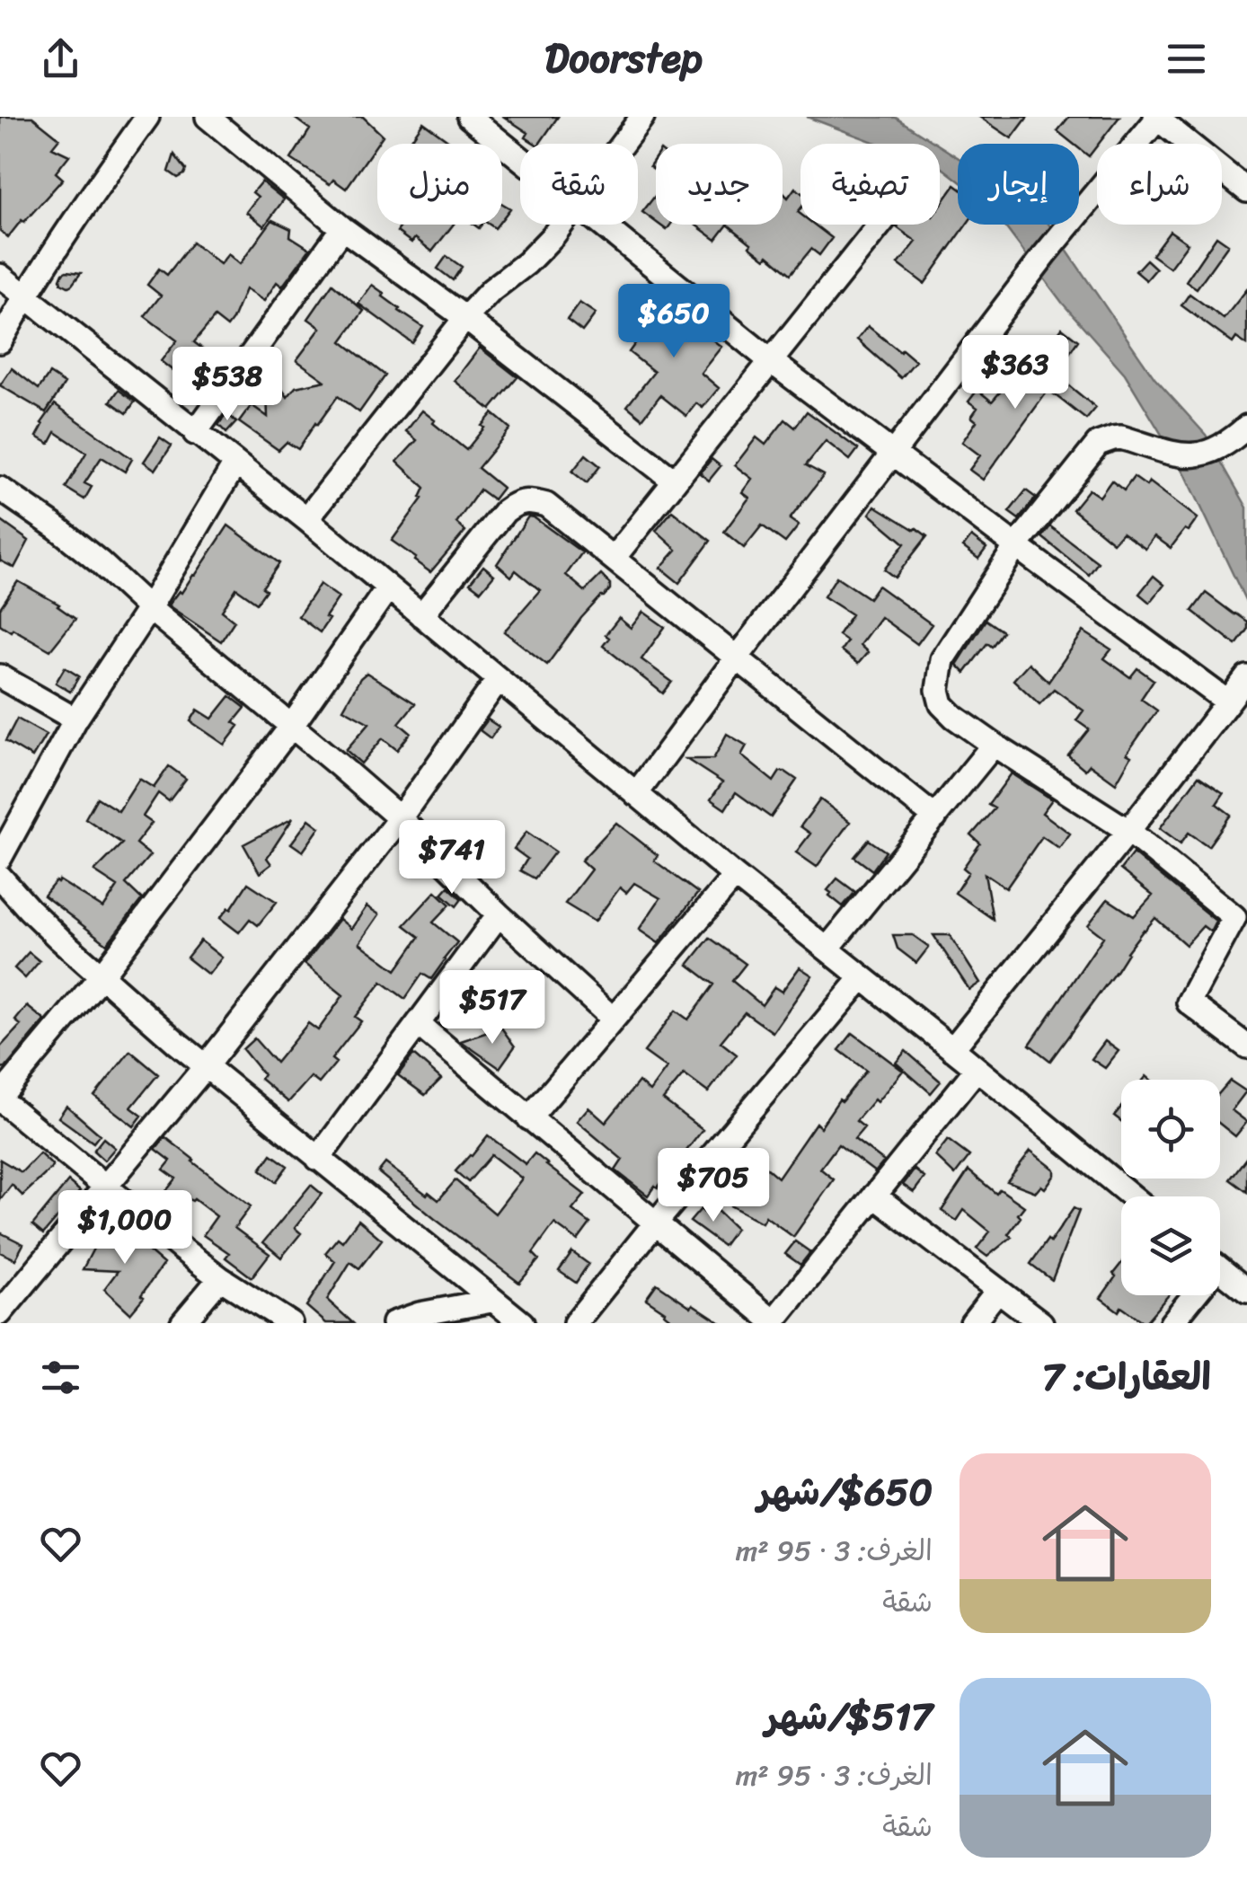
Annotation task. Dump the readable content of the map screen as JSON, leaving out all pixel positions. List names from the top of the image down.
{
  "page": {
    "header": "Doorstep",
    "chip": [
      "شراء",
      "إيجار",
      "تصفية",
      "جديد",
      "شقة",
      "منزل"
    ],
    "price": [
      "$650",
      "$363",
      "$538",
      "$741",
      "$517",
      "$705",
      "$1,000"
    ],
    "heading": "العقارات: 7",
    "list": [
      {
        "name": "$650/شهر",
        "note": "الغرف: 3 · 95 m² · شقة"
      },
      {
        "name": "$517/شهر",
        "note": "الغرف: 3 · 95 m² · شقة"
      }
    ]
  }
}
